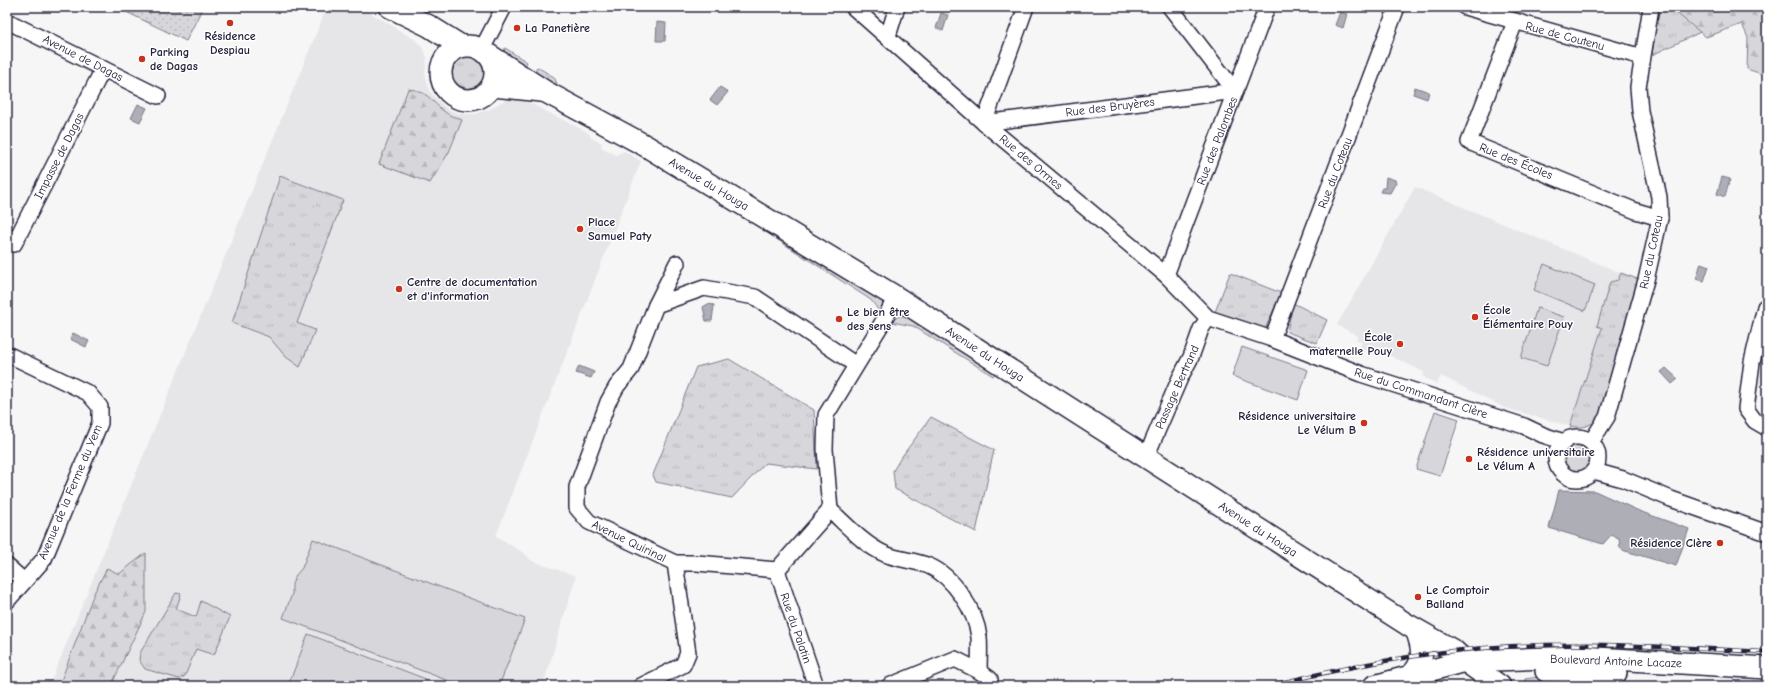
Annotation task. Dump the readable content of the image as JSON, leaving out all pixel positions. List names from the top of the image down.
{
  "streets": {
    "main road": ["Avenue du Houga", "Boulevard Antoine Lacaze"],
    "street": [
      "Rue de Coutenu",
      "Avenue de Dagas",
      "Rue des Bruyères",
      "Rue des Palombes",
      "Impasse de Dagas",
      "Rue des Écoles",
      "Rue des Ormes",
      "Rue du Coteau",
      "Passage Bertrand",
      "Rue du Commandant Clère",
      "Avenue de la Ferme du Yem",
      "Avenue Quirinal",
      "Rue du Palatin"
    ]
  },
  "crossings": [
    ["Rue de Coutenu", "Rue des Écoles"],
    ["Rue de Coutenu", "Rue du Coteau"],
    ["Avenue de Dagas", "Impasse de Dagas"],
    ["Rue des Bruyères", "Rue des Palombes"],
    ["Rue des Bruyères", "Rue des Ormes"],
    ["Rue des Palombes", "Rue des Ormes"],
    ["Rue des Écoles", "Rue du Coteau"],
    ["Rue des Ormes", "Passage Bertrand"],
    ["Rue des Ormes", "Rue du Commandant Clère"],
    ["Rue du Coteau", "Rue du Commandant Clère"],
    ["Avenue du Houga", "Passage Bertrand"],
    ["Avenue du Houga", "Boulevard Antoine Lacaze"],
    ["Passage Bertrand", "Rue du Commandant Clère"],
    ["Avenue Quirinal", "Rue du Palatin"]
  ],
  "places": [
    "Résidence Despiau",
    "La Panetière",
    "Parking de Dagas",
    "Place Samuel Paty",
    "Centre de documentation et d'information",
    "École Élémentaire Pouy",
    "Le bien être des sens",
    "École maternelle Pouy",
    "Résidence universitaire Le Vélum B",
    "Résidence universitaire Le Vélum A",
    "Résidence Clère",
    "Le Comptoir Balland"
  ]
}
